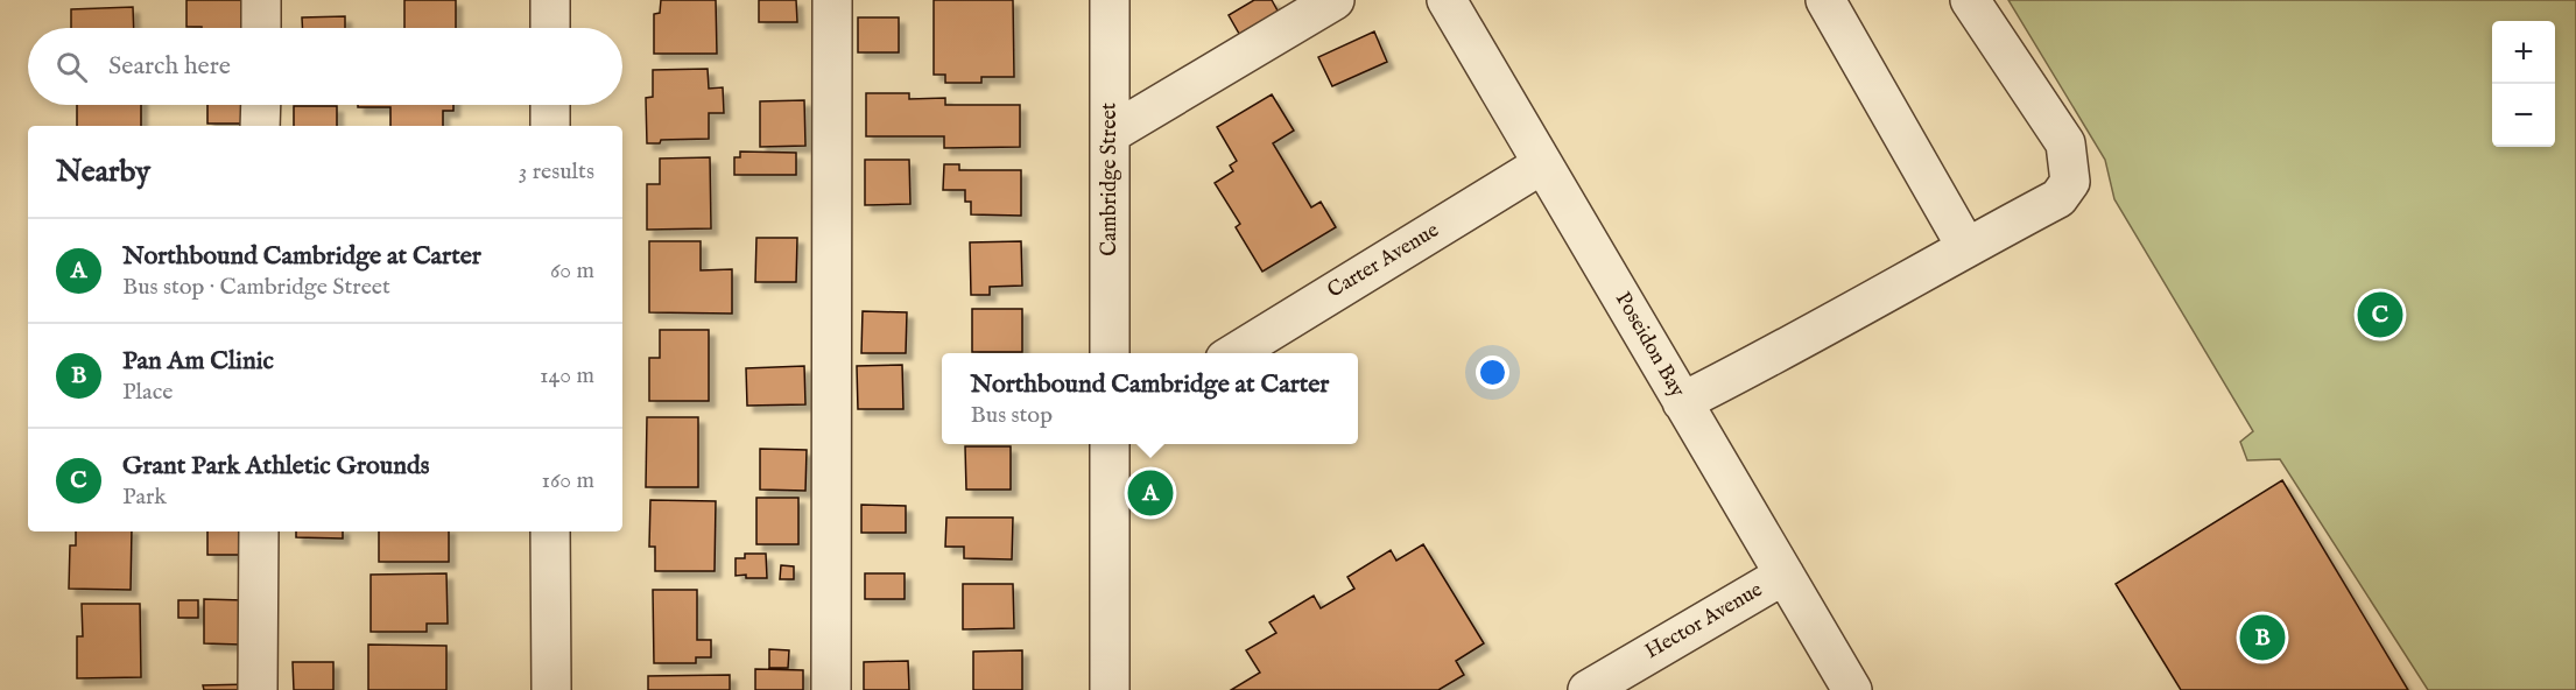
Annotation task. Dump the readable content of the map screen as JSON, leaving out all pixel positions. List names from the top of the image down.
{
  "streets": {
    "street": [
      "Cambridge Street",
      "Carter Avenue",
      "Poseidon Bay",
      "Hector Avenue"
    ]
  },
  "crossings": [
    ["Carter Avenue", "Poseidon Bay"],
    ["Poseidon Bay", "Hector Avenue"]
  ],
  "page": {
    "map_buttons": ["+", "−"],
    "search": "Search here",
    "heading": ["Nearby", "3 results"],
    "list": [
      {
        "mark": "A",
        "name": "Northbound Cambridge at Carter",
        "note": "Bus stop · Cambridge Street",
        "value": "60 m"
      },
      {
        "mark": "B",
        "name": "Pan Am Clinic",
        "note": "Place",
        "value": "140 m"
      },
      {
        "mark": "C",
        "name": "Grant Park Athletic Grounds",
        "note": "Park",
        "value": "160 m"
      }
    ],
    "pins": ["C", "A", "B"],
    "popup": ["Northbound Cambridge at Carter", "Bus stop"]
  }
}
